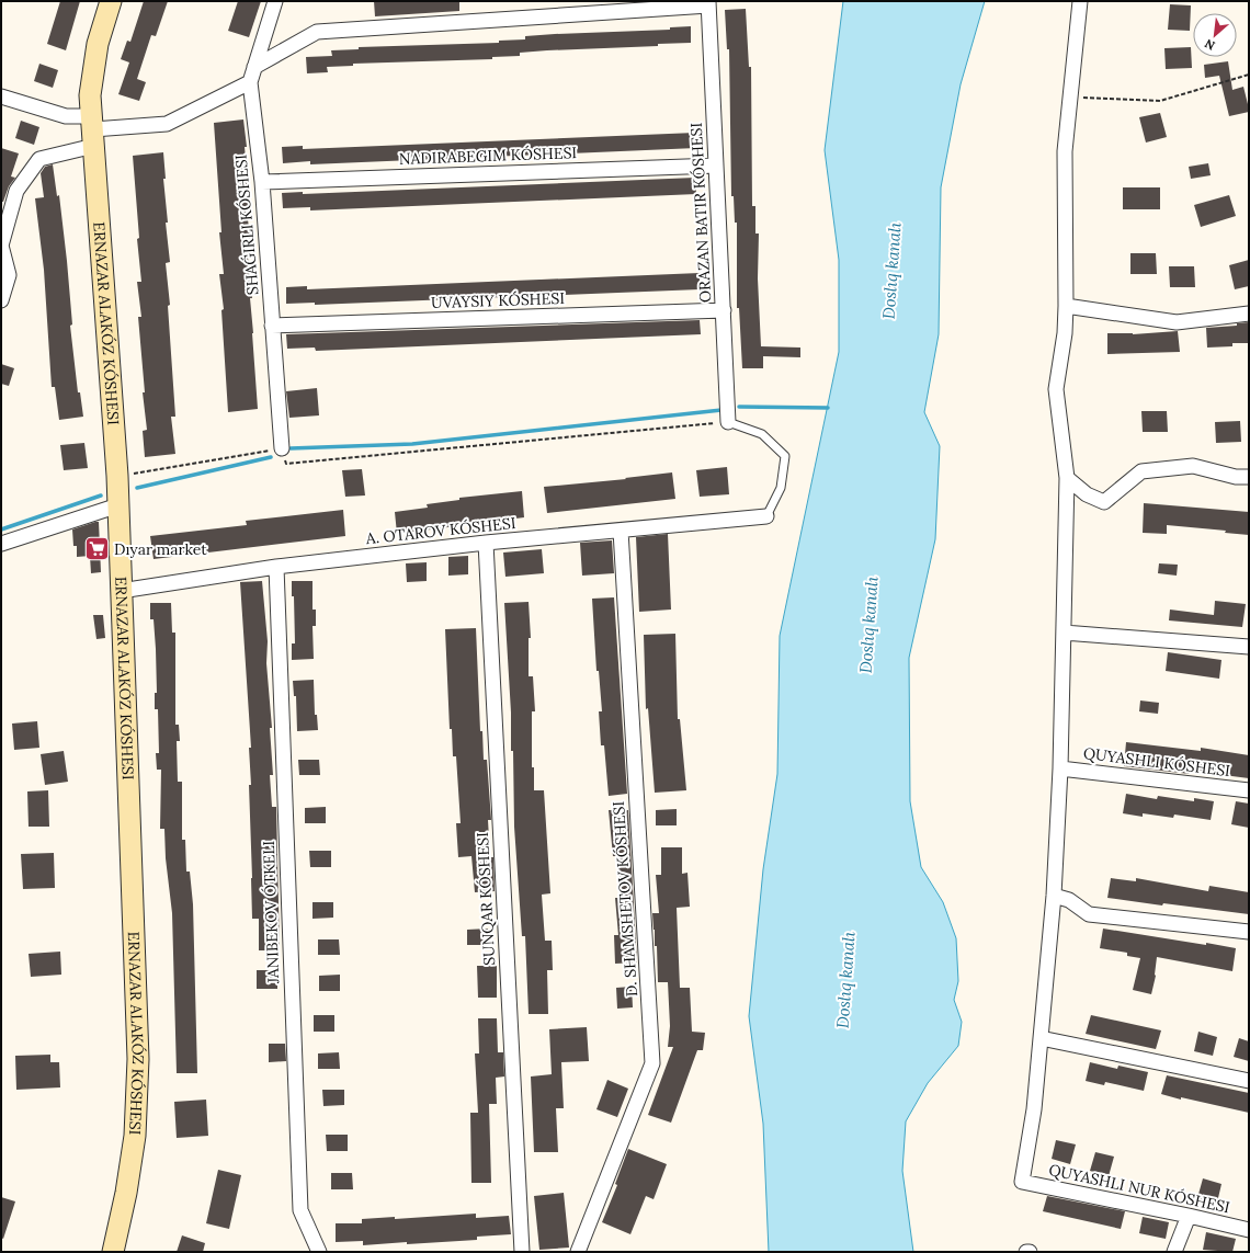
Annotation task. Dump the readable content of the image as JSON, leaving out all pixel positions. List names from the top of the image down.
{
  "streets": {
    "main road": ["ERNAZAR ALAKÓZ KÓSHESI"],
    "street": [
      "NADIRABEGIM KÓSHESI",
      "UVAYSIY KÓSHESI",
      "A. OTAROV KÓSHESI",
      "SUNQAR KÓSHESI",
      "D. SHAMSHETOV KÓSHESI",
      "JANIBEKOV ÓTKELI"
    ]
  },
  "crossings": [
    ["ERNAZAR ALAKÓZ KÓSHESI", "A. OTAROV KÓSHESI"],
    ["A. OTAROV KÓSHESI", "SUNQAR KÓSHESI"],
    ["A. OTAROV KÓSHESI", "D. SHAMSHETOV KÓSHESI"],
    ["A. OTAROV KÓSHESI", "JANIBEKOV ÓTKELI"]
  ],
  "water": ["Doslıq kanalı"],
  "places": {
    "supermarket": ["Dıyar market"]
  },
  "north": "bottom left"
}
